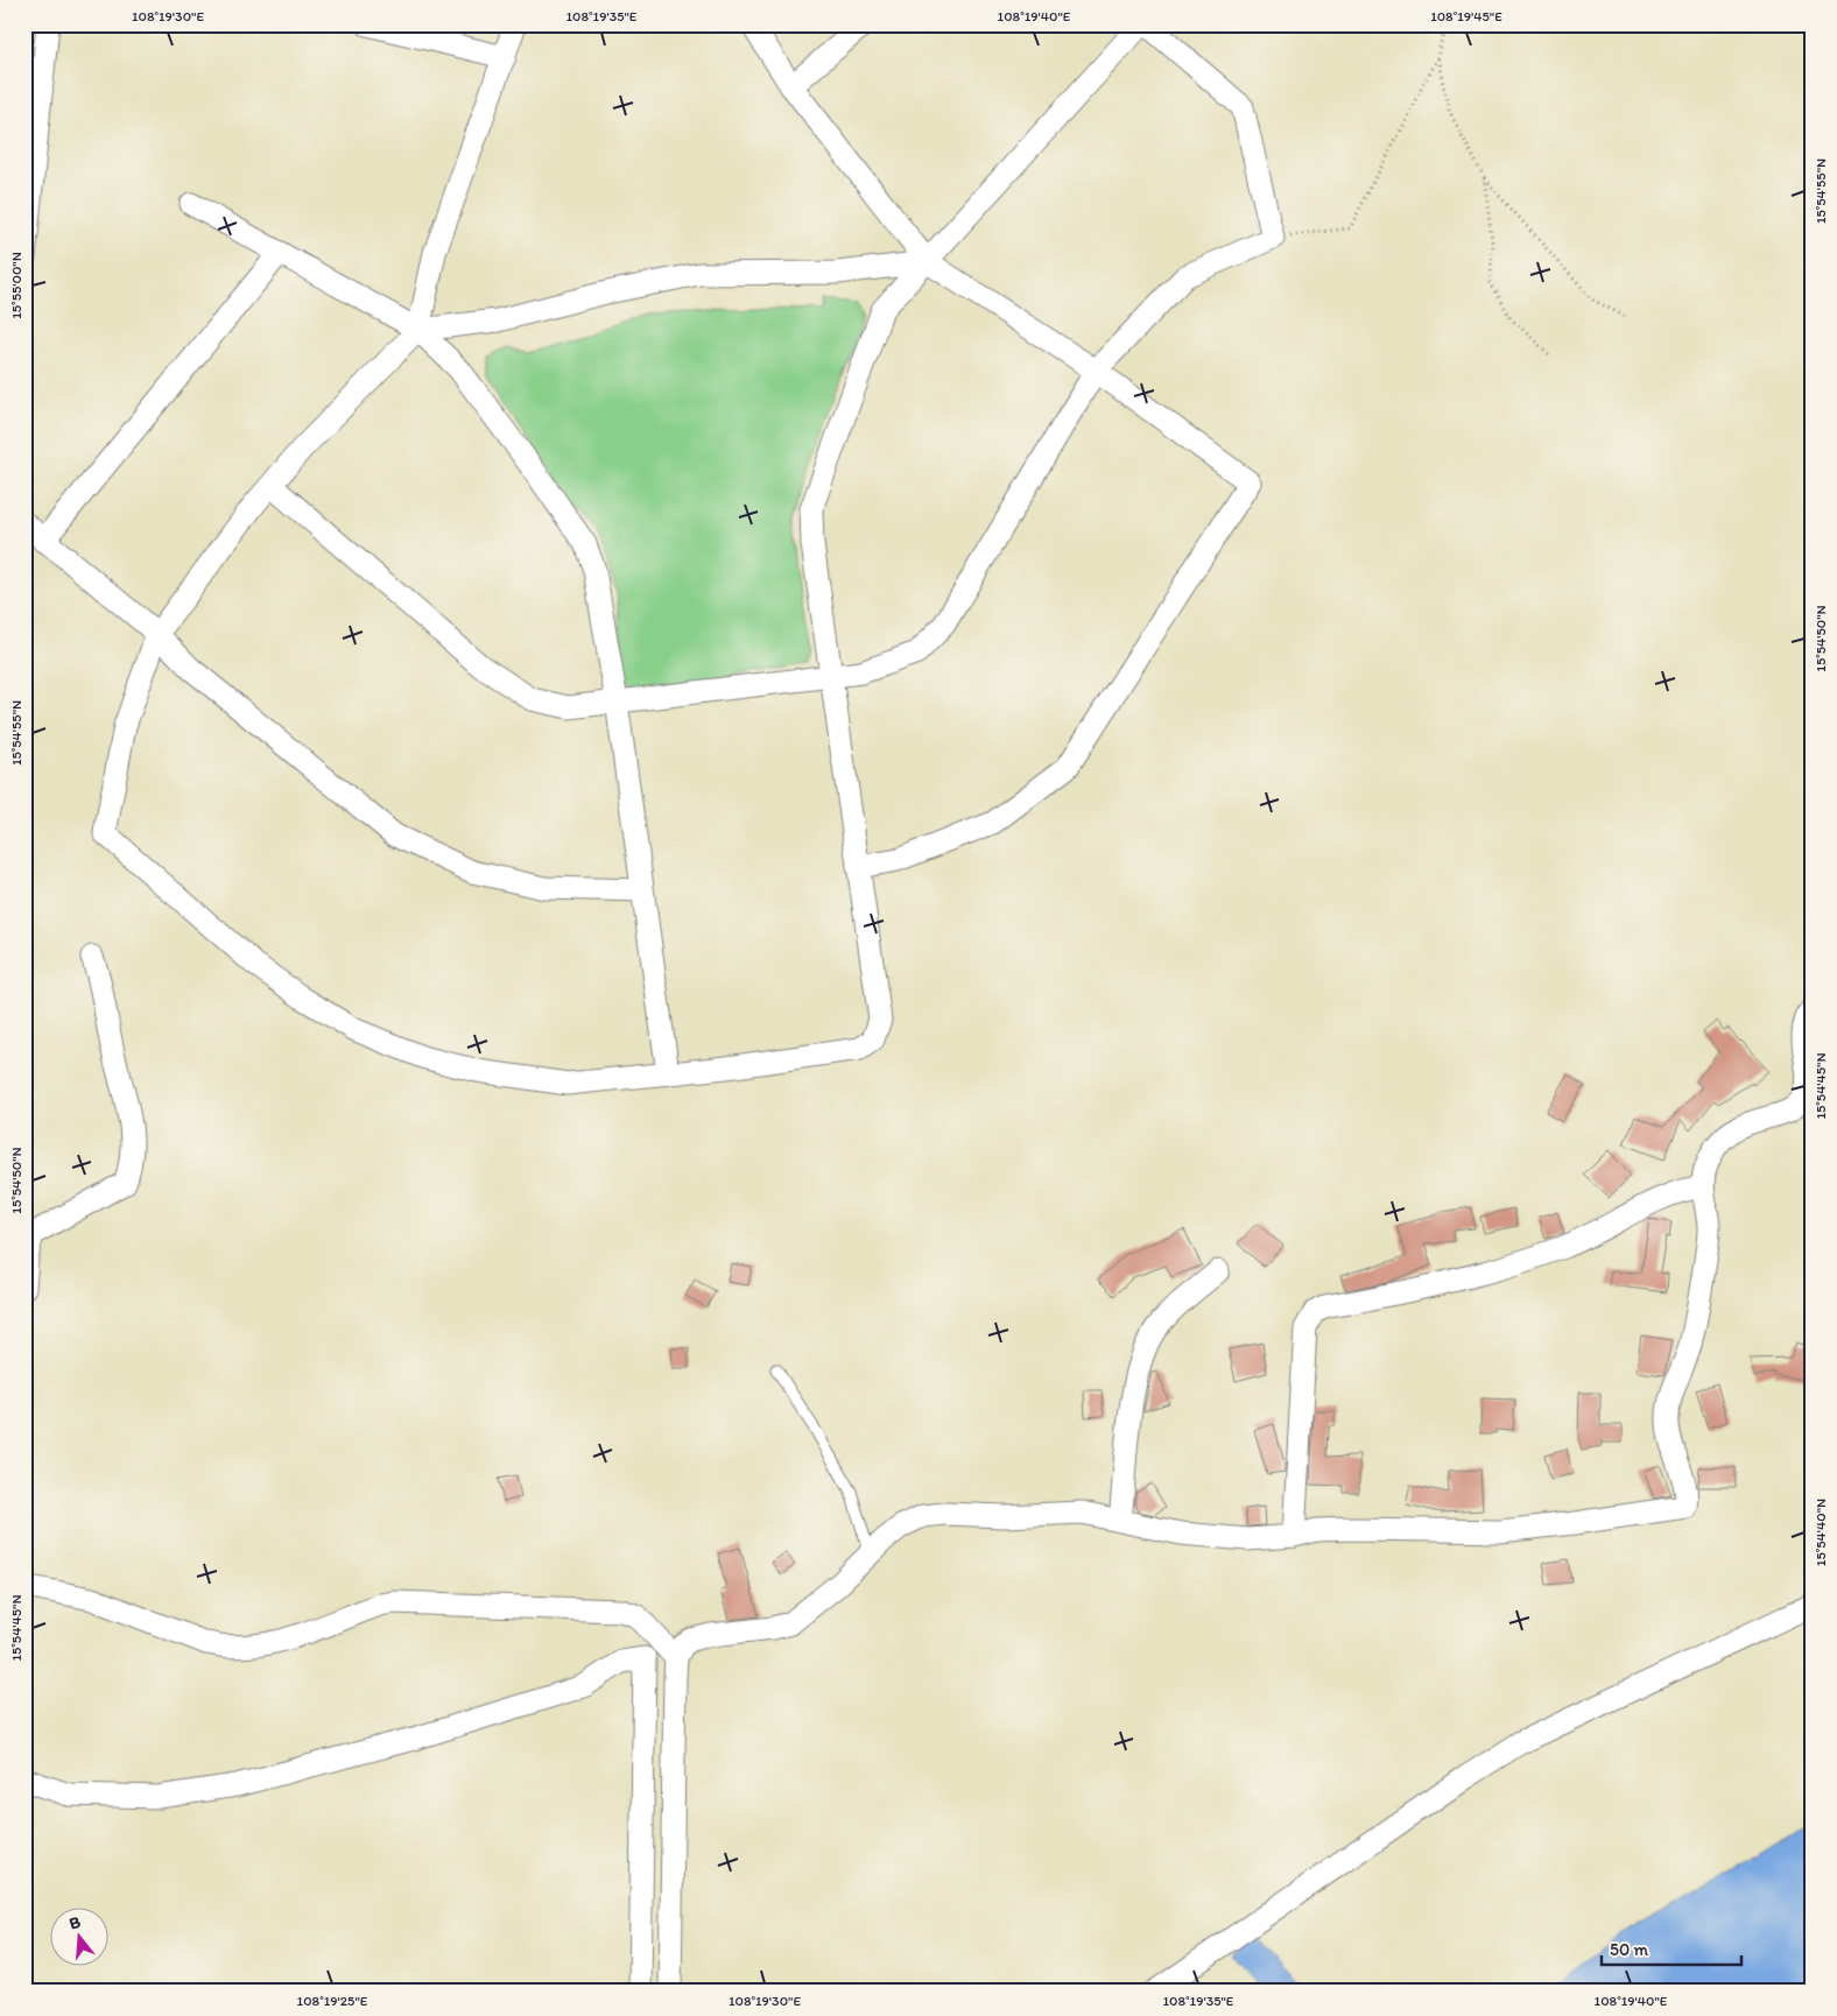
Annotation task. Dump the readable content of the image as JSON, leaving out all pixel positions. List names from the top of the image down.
{
  "scale_bar": "50 m",
  "north": "top",
  "coordinates": [
    "108°19'30\"E",
    "108°19'35\"E",
    "108°19'40\"E",
    "108°19'45\"E",
    "15°54'55\"N",
    "15°55'00\"N",
    "15°54'50\"N",
    "15°54'45\"N",
    "15°54'40\"N",
    "108°19'25\"E"
  ]
}
